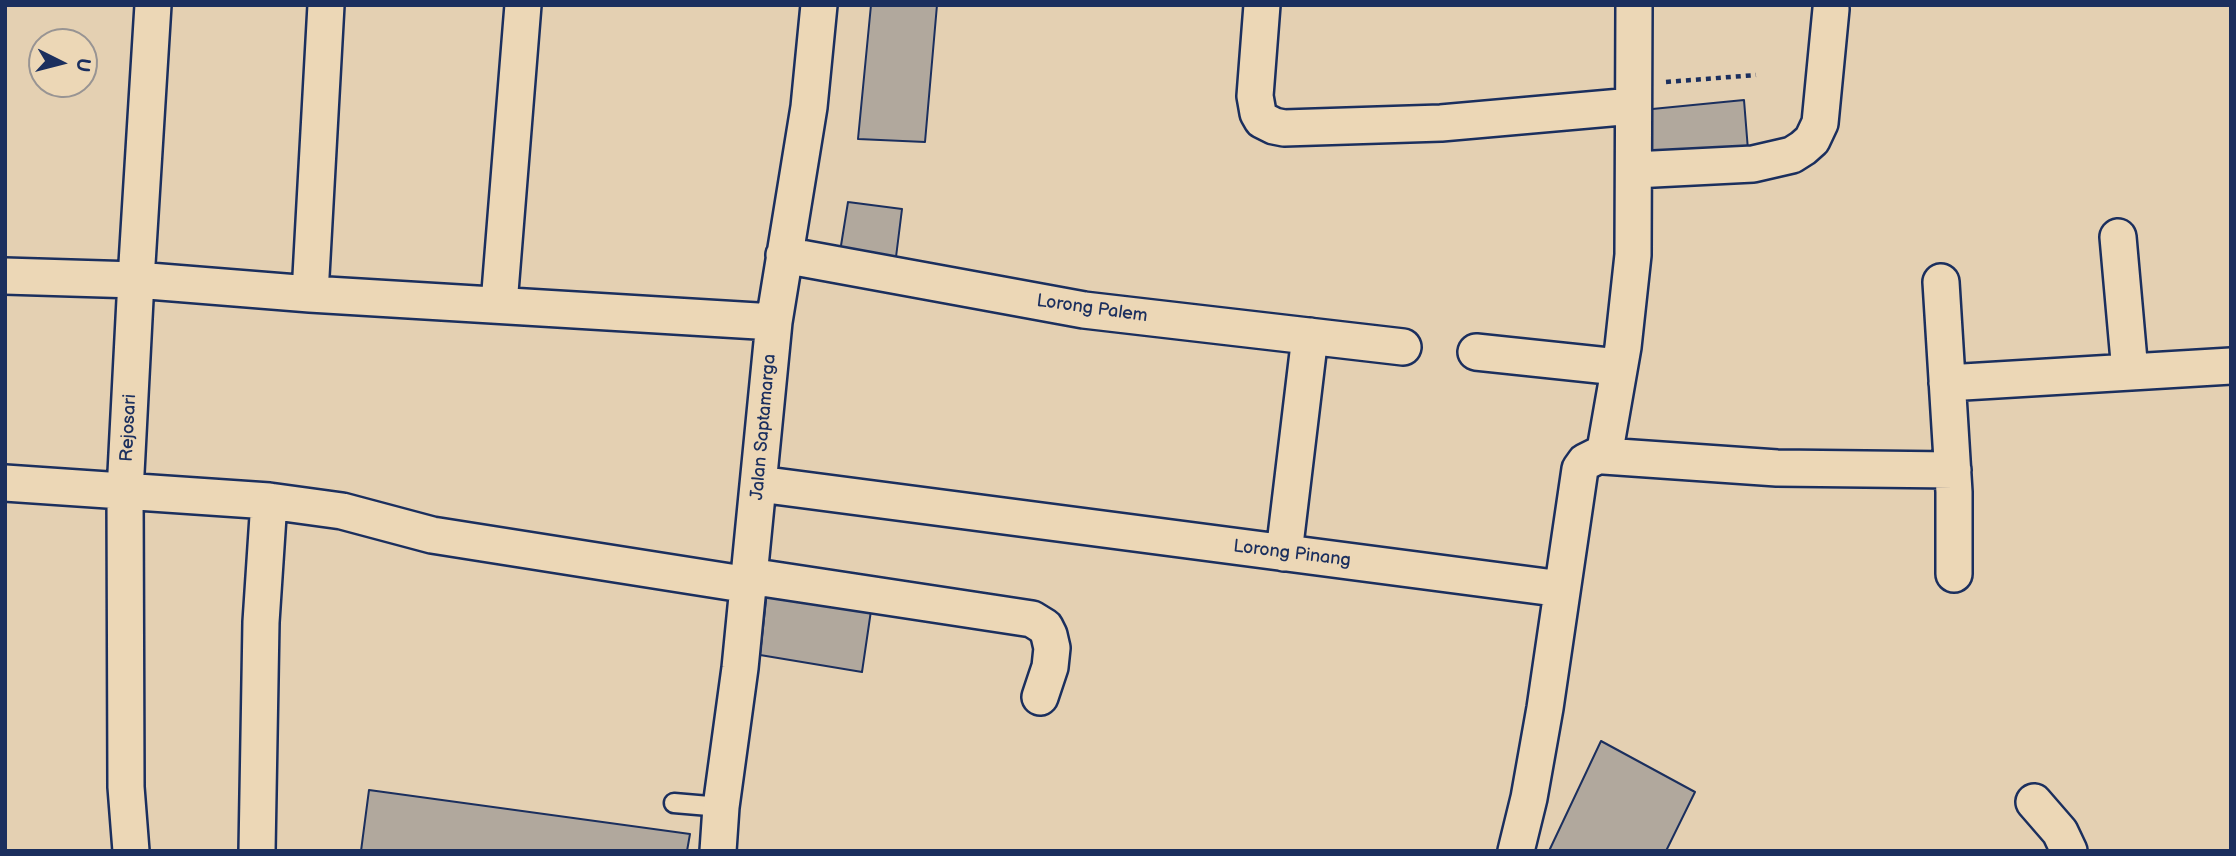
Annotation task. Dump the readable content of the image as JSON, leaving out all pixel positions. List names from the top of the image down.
{
  "streets": {
    "street": [
      "Lorong Palem",
      "Jalan Saptamarga",
      "Rejosari",
      "Lorong Pinang"
    ]
  },
  "crossings": [
    ["Lorong Palem", "Jalan Saptamarga"],
    ["Jalan Saptamarga", "Lorong Pinang"]
  ],
  "north": "right"
}
